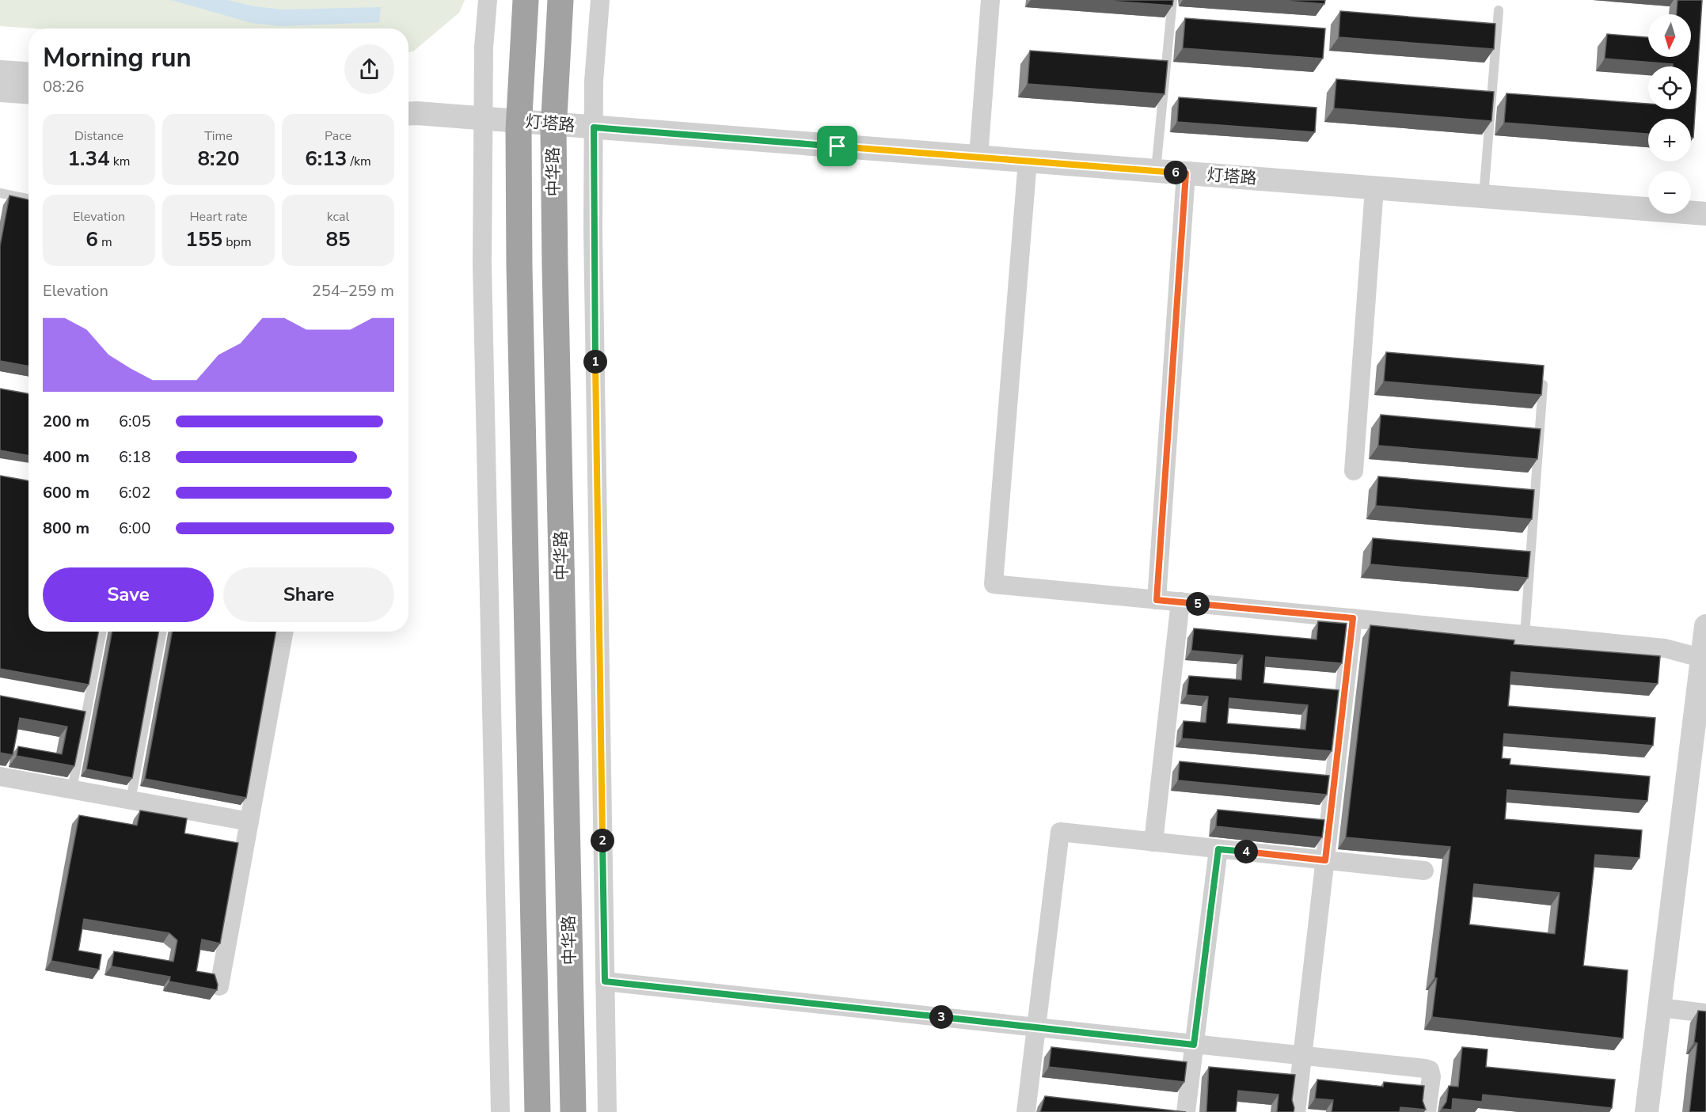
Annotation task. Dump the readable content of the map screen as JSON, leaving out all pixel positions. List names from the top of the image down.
{
  "streets": {
    "highway": ["中华路"],
    "street": ["灯塔路"]
  },
  "crossings": [
    ["灯塔路", "中华路"]
  ],
  "north": "bottom",
  "page": {
    "map_buttons": ["+", "−"],
    "heading": ["Morning run", "08:26"],
    "stats": [
      ["Distance", "1.34 km"],
      ["Time", "8:20"],
      ["Pace", "6:13 /km"],
      ["Elevation", "6 m"],
      ["Heart rate", "155 bpm"],
      ["kcal", "85"]
    ],
    "pins": [
      "6",
      "1",
      "5",
      "2",
      "4",
      "3"
    ],
    "chart": ["Elevation", "254–259 m"],
    "list": [
      {
        "name": "200 m",
        "note": "6:05"
      },
      {
        "name": "400 m",
        "note": "6:18"
      },
      {
        "name": "600 m",
        "note": "6:02"
      },
      {
        "name": "800 m",
        "note": "6:00"
      }
    ],
    "buttons": ["Save", "Share"]
  }
}
